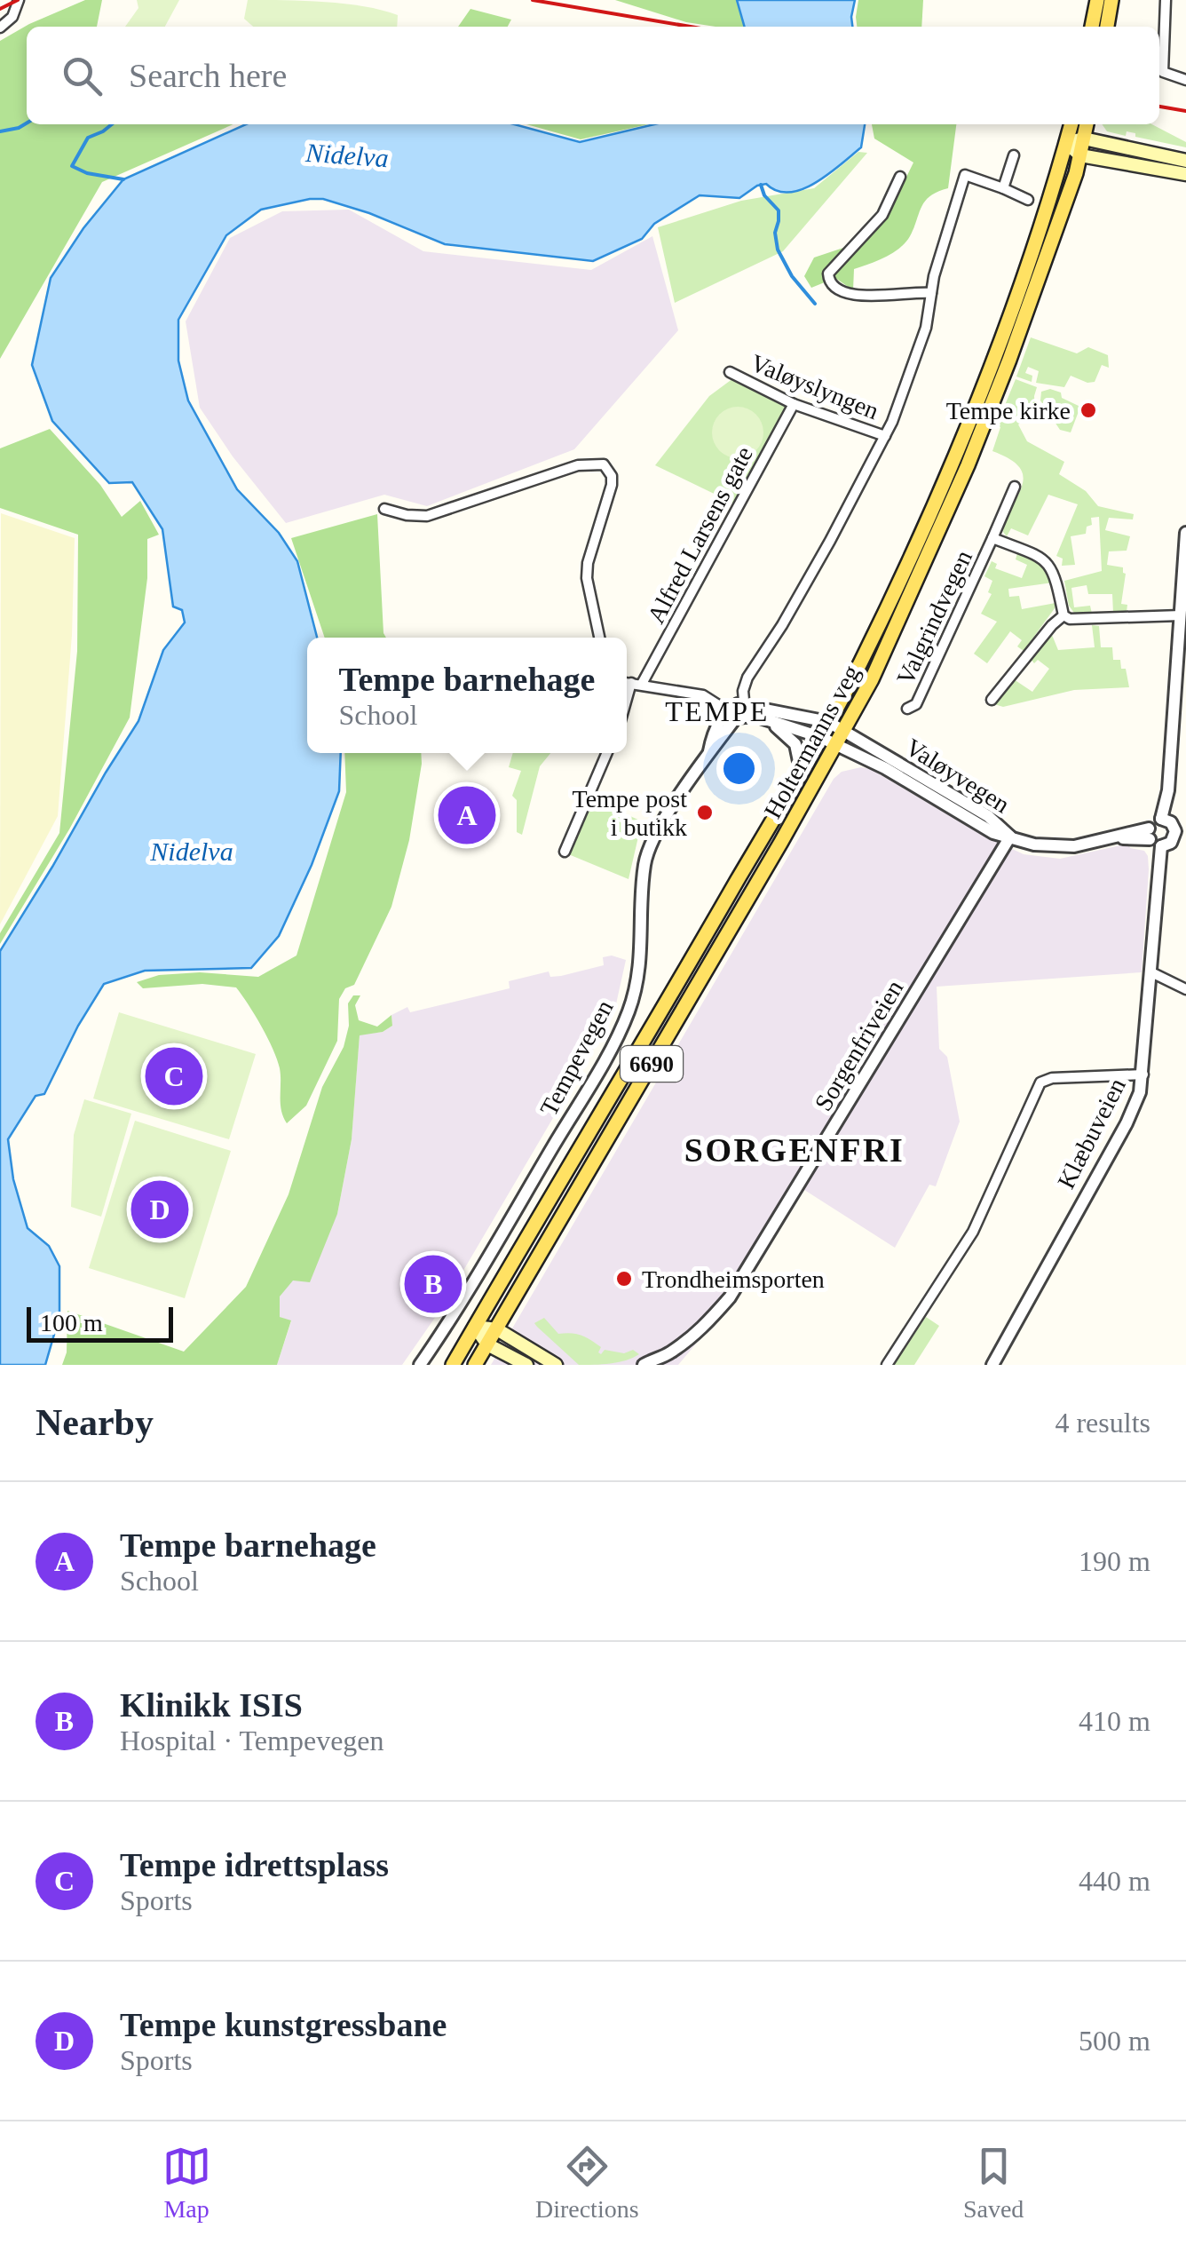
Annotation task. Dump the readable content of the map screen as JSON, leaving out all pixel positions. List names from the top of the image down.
{
  "streets": {
    "main road": ["Holtermanns veg", "6690"],
    "street": [
      "Valøyslyngen",
      "Alfred Larsens gate",
      "Valgrindvegen",
      "Valøyvegen",
      "Sorgenfriveien",
      "Tempevegen",
      "Klæbuveien"
    ]
  },
  "crossings": [
    ["Valøyslyngen", "Alfred Larsens gate"],
    ["Alfred Larsens gate", "Valøyvegen"],
    ["Holtermanns veg", "Valøyvegen"],
    ["Holtermanns veg", "6690"],
    ["Valøyvegen", "Sorgenfriveien"],
    ["Valøyvegen", "Tempevegen"]
  ],
  "districts": ["TEMPE", "SORGENFRI"],
  "water": ["Nidelva"],
  "places": ["Tempe kirke", "Tempe post i butikk", "Trondheimsporten"],
  "scale_bar": "100 m",
  "page": {
    "search": "Search here",
    "popup": ["Tempe barnehage", "School"],
    "pins": [
      "A",
      "C",
      "D",
      "B"
    ],
    "scale": "100 m",
    "heading": ["Nearby", "4 results"],
    "list": [
      {
        "mark": "A",
        "name": "Tempe barnehage",
        "note": "School",
        "value": "190 m"
      },
      {
        "mark": "B",
        "name": "Klinikk ISIS",
        "note": "Hospital · Tempevegen",
        "value": "410 m"
      },
      {
        "mark": "C",
        "name": "Tempe idrettsplass",
        "note": "Sports",
        "value": "440 m"
      },
      {
        "mark": "D",
        "name": "Tempe kunstgressbane",
        "note": "Sports",
        "value": "500 m"
      }
    ],
    "nav": ["Map", "Directions", "Saved"]
  }
}
